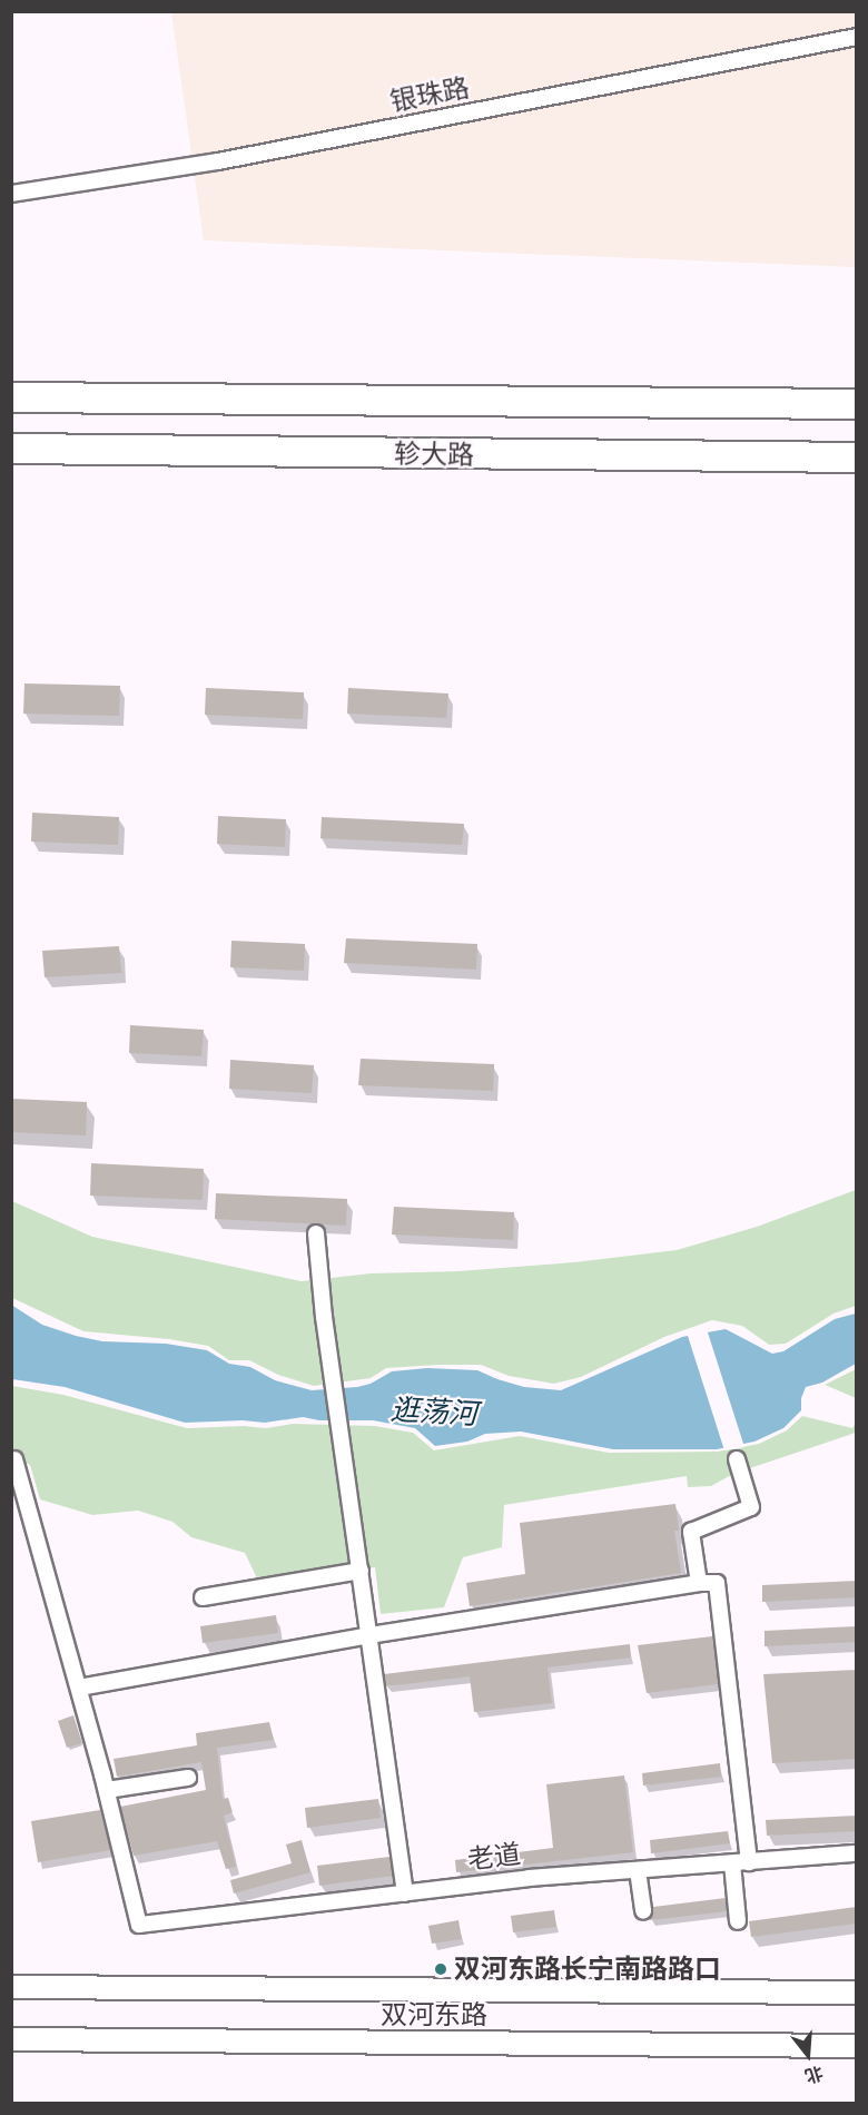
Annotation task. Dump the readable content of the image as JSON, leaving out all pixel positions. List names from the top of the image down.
{
  "streets": {
    "highway": ["轸大路"],
    "street": ["银珠路", "老道", "双河东路"]
  },
  "water": ["逛荡河"],
  "places": ["双河东路长宁南路路口"],
  "north": "bottom"
}
